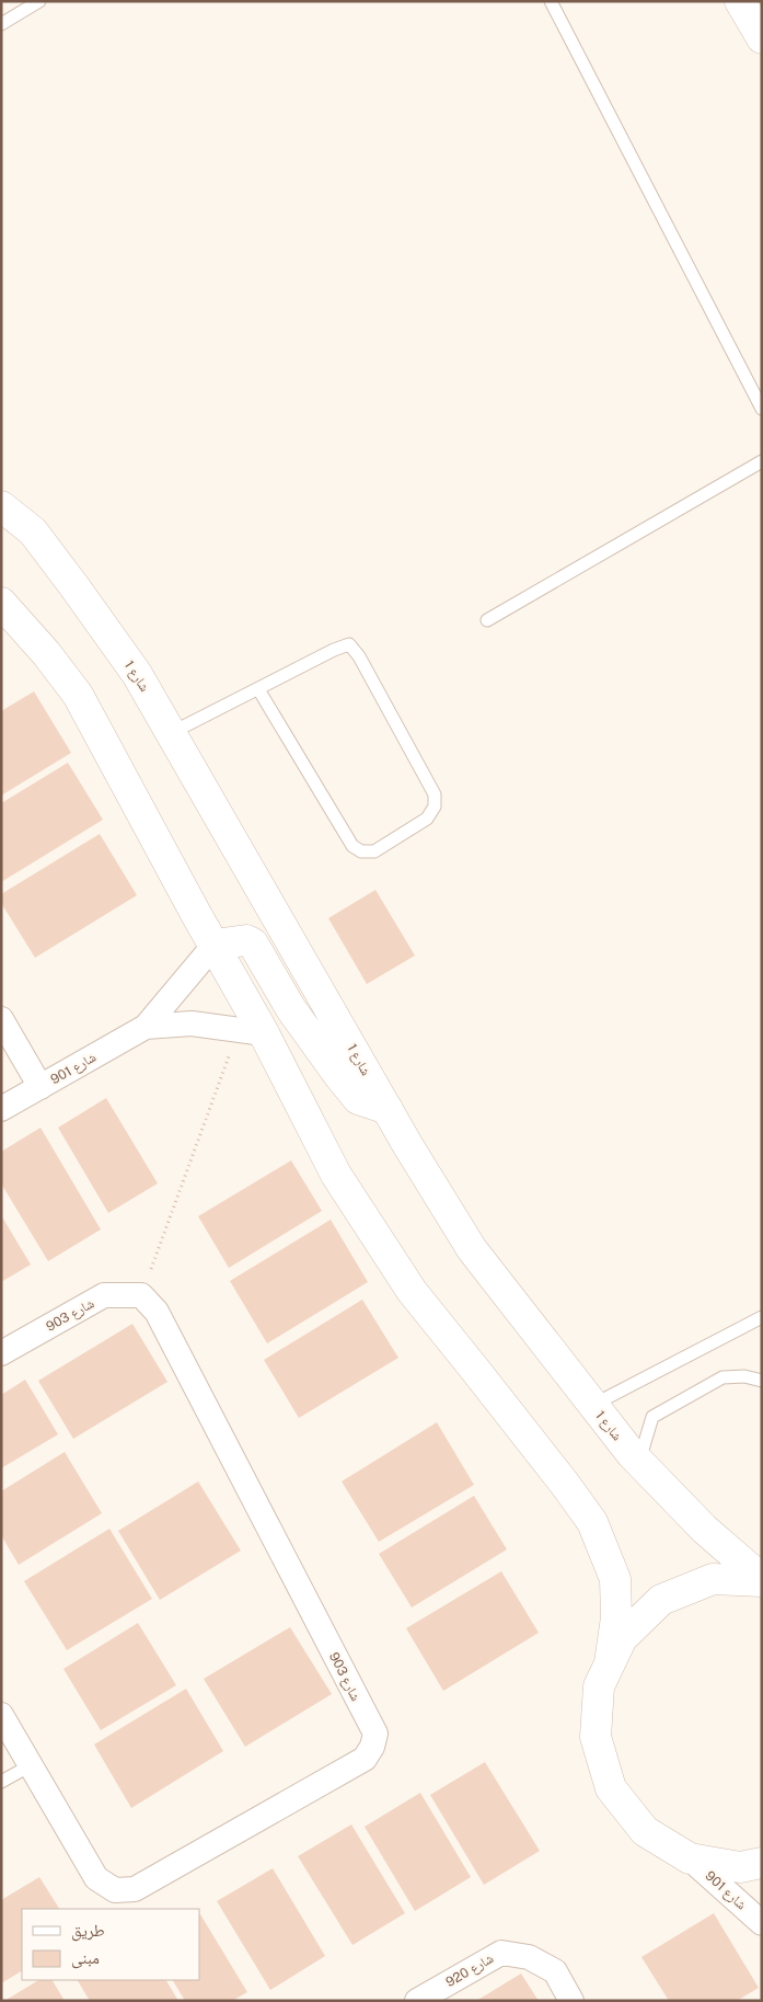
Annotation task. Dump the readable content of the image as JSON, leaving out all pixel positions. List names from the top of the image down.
{
  "streets": {
    "street": [
      "شارع 1",
      "شارع 901",
      "شارع 903",
      "شارع 920"
    ]
  },
  "legend": ["طريق", "مبنى"]
}
